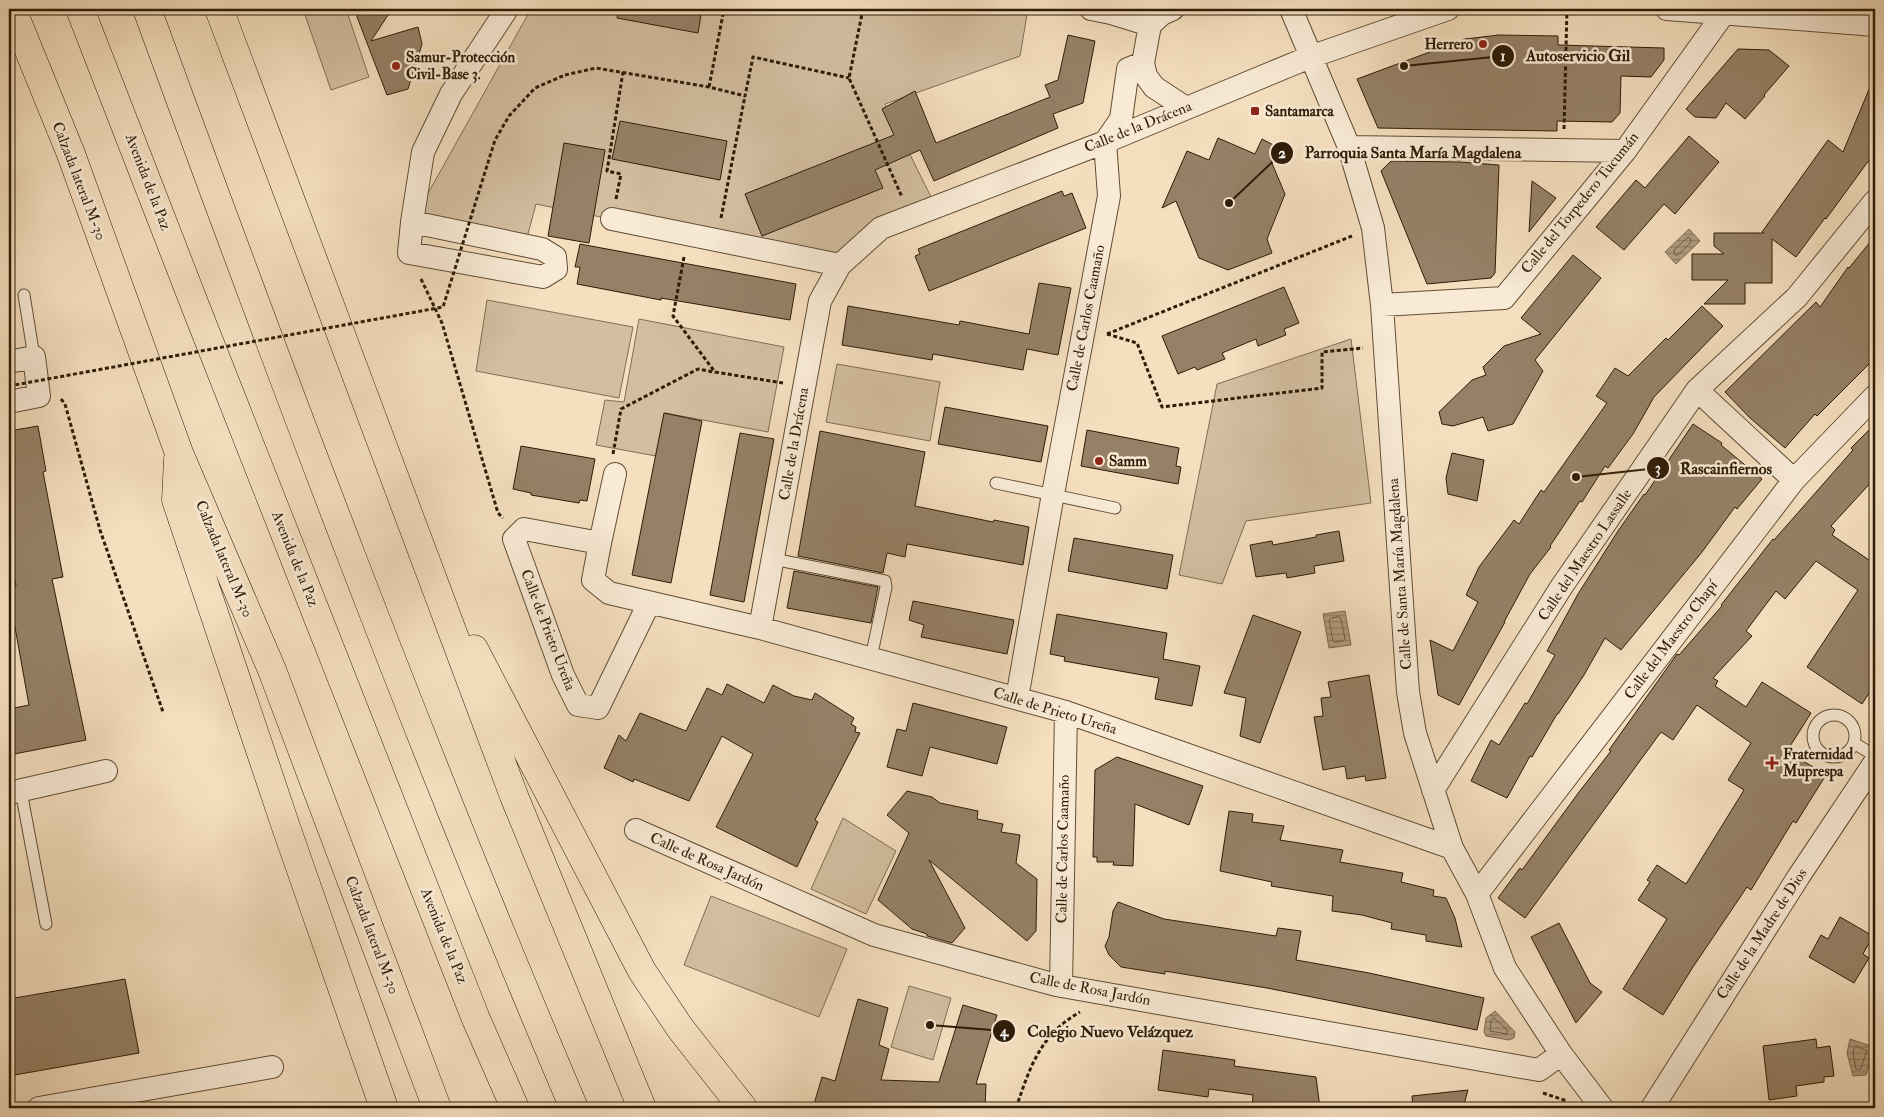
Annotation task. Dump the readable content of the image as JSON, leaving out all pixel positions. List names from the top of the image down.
{
  "streets": {
    "highway": ["Calzada lateral M-30", "Avenida de la Paz"],
    "street": [
      "Calle de la Drácena",
      "Calle del Torpedero Tucumán",
      "Calle de Carlos Caamaño",
      "Calle del Maestro Lassalle",
      "Calle de Santa María Magdalena",
      "Calle de Prieto Ureña",
      "Calle del Maestro Chapí",
      "Calle de Rosa Jardón",
      "Calle de la Madre de Dios"
    ]
  },
  "crossings": [
    ["Calle de la Drácena", "Calle de Carlos Caamaño"],
    ["Calle de la Drácena", "Calle de Santa María Magdalena"],
    ["Calle de la Drácena", "Calle de Prieto Ureña"],
    ["Calle del Torpedero Tucumán", "Calle de Santa María Magdalena"],
    ["Calle de Carlos Caamaño", "Calle de Prieto Ureña"],
    ["Calle de Carlos Caamaño", "Calle de Rosa Jardón"],
    ["Calle del Maestro Lassalle", "Calle de Santa María Magdalena"],
    ["Calle de Santa María Magdalena", "Calle de Prieto Ureña"],
    ["Calle de Santa María Magdalena", "Calle del Maestro Chapí"],
    ["Calle de Santa María Magdalena", "Calle de Rosa Jardón"]
  ],
  "places": {
    "other": [
      "Herrero",
      "Samur-Protección Civil-Base 3.",
      "Autoservicio Gil",
      "Parroquia Santa María Magdalena",
      "Samm",
      "Rascainfiernos",
      "Colegio Nuevo Velázquez"
    ],
    "transit": ["Santamarca"],
    "health": ["Fraternidad Muprespa"]
  }
}
